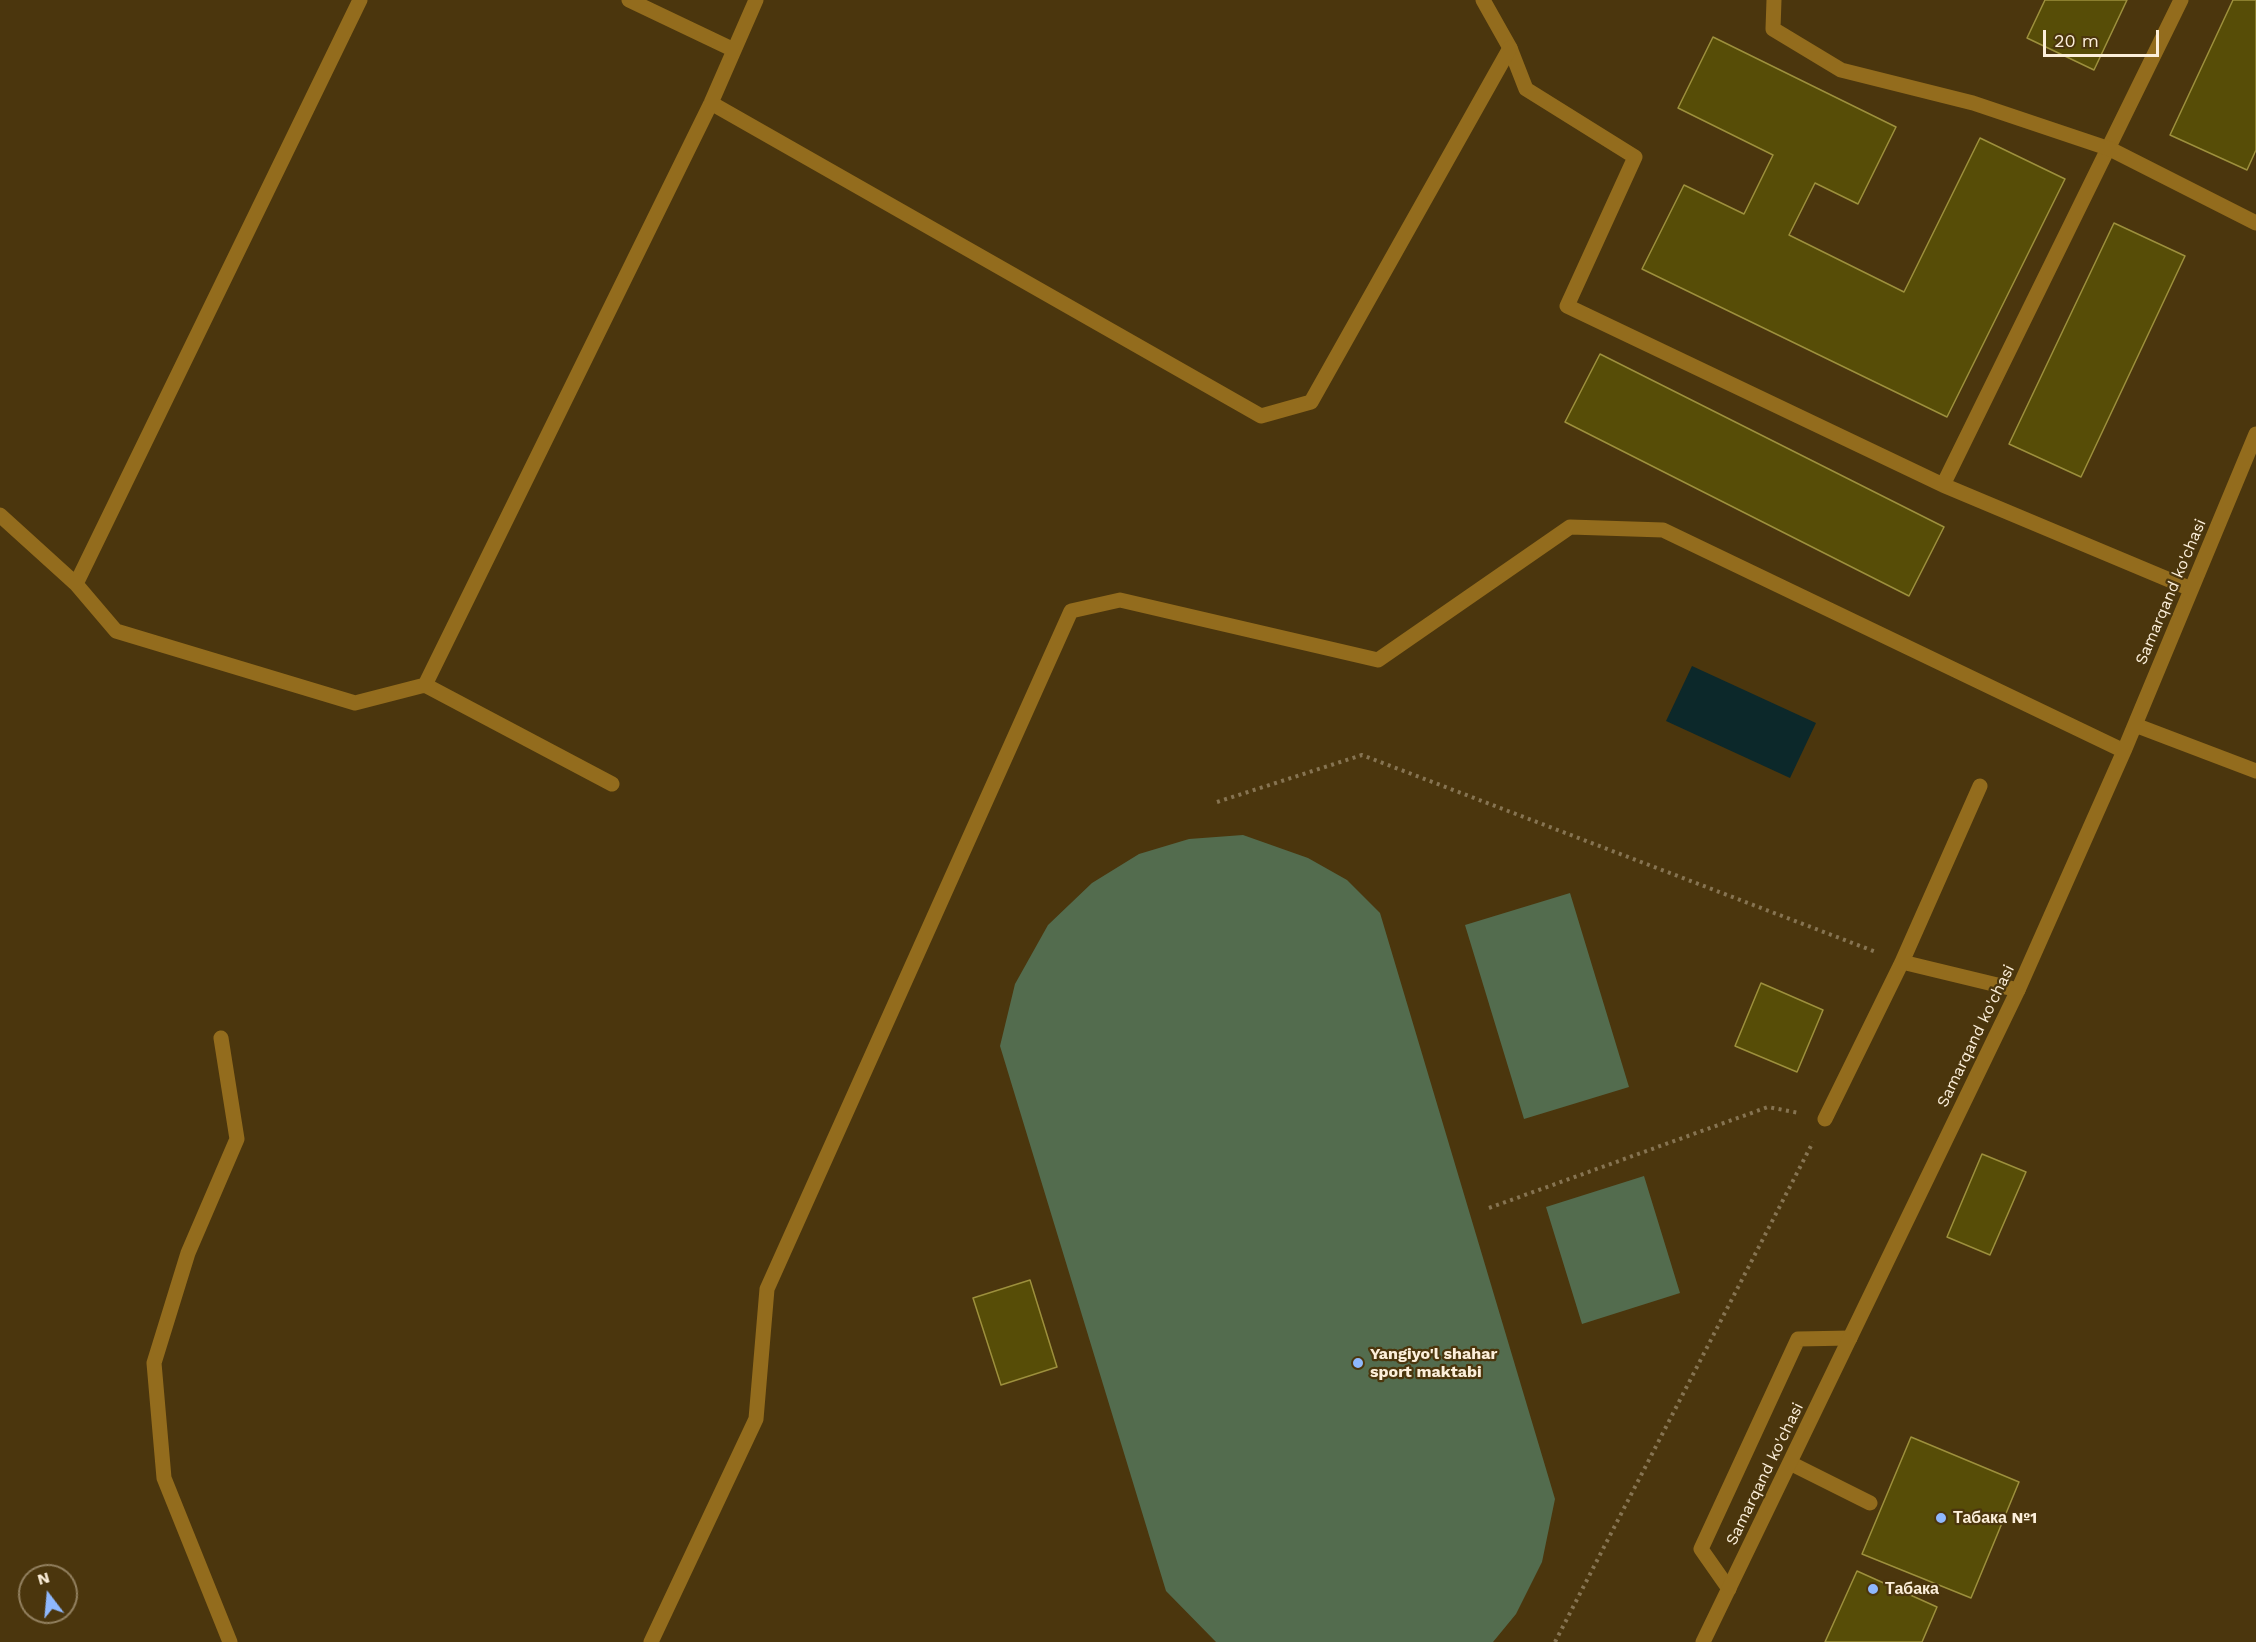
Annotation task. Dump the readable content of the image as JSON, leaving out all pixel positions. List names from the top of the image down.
{
  "streets": {
    "street": ["Samarqand ko'chasi"]
  },
  "places": ["Yangiyo'l shahar sport maktabi", "Табака №1", "Табака"],
  "scale_bar": "20 m",
  "north": "top"
}
